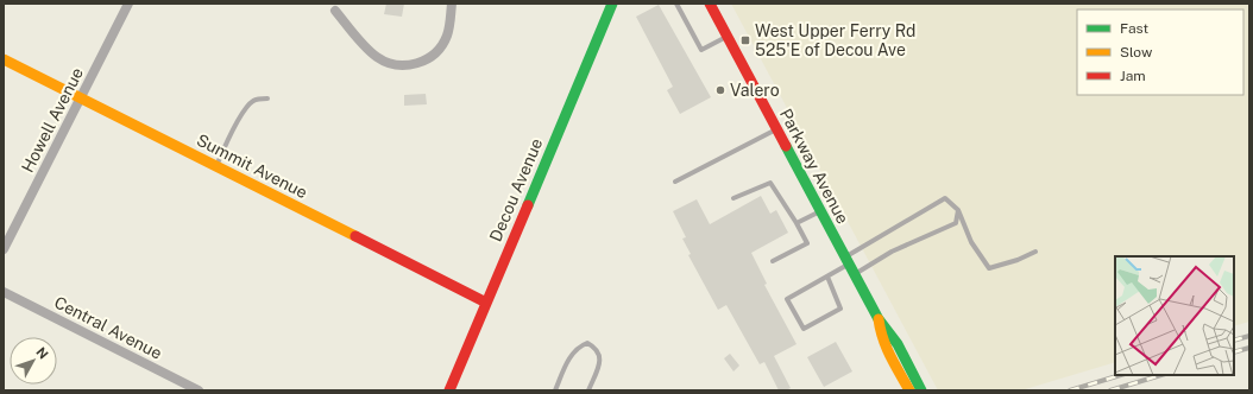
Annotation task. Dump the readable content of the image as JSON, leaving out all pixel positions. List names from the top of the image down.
{
  "streets": {
    "street": [
      "Howell Avenue",
      "Summit Avenue",
      "Parkway Avenue",
      "Decou Avenue",
      "Central Avenue"
    ]
  },
  "crossings": [
    ["Howell Avenue", "Summit Avenue"],
    ["Summit Avenue", "Decou Avenue"]
  ],
  "places": {
    "transit": ["West Upper Ferry Rd 525'E of Decou Ave"],
    "other": ["Valero"]
  },
  "legend": ["Fast", "Slow", "Jam"],
  "north": "top right"
}
